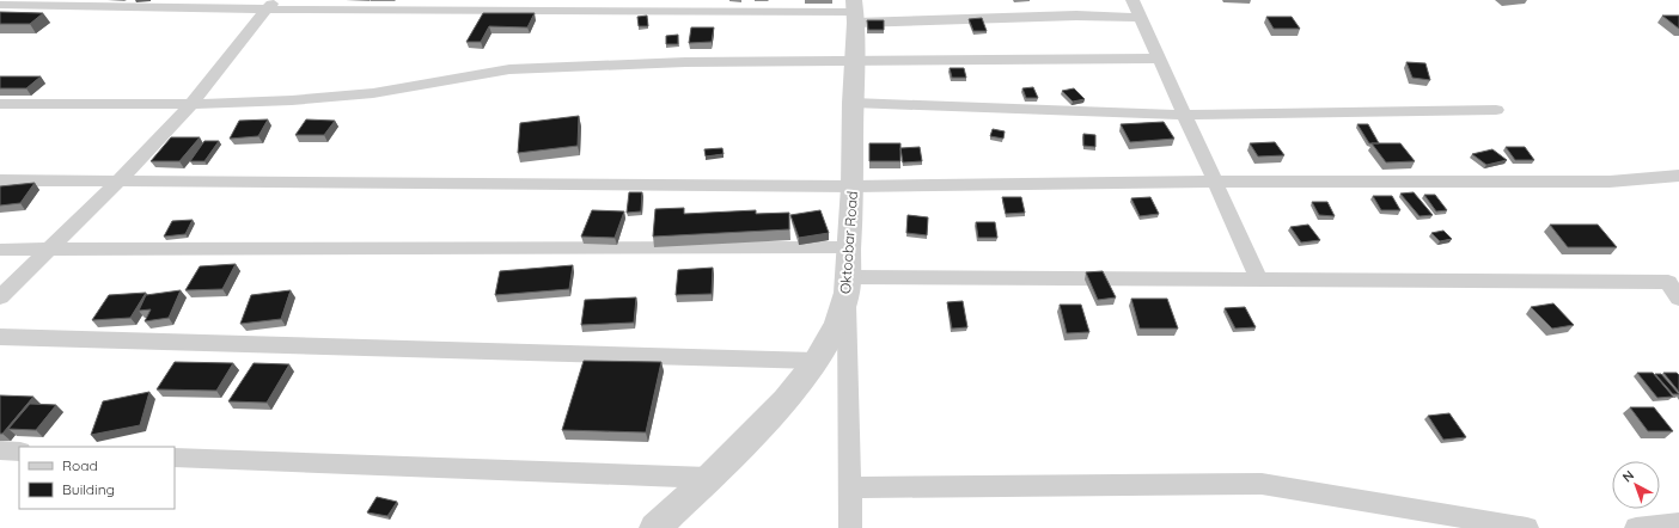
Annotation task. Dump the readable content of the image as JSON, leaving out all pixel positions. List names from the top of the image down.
{
  "streets": {
    "street": ["Oktoobar Road"]
  },
  "legend": ["Road", "Building"],
  "north": "top left"
}
